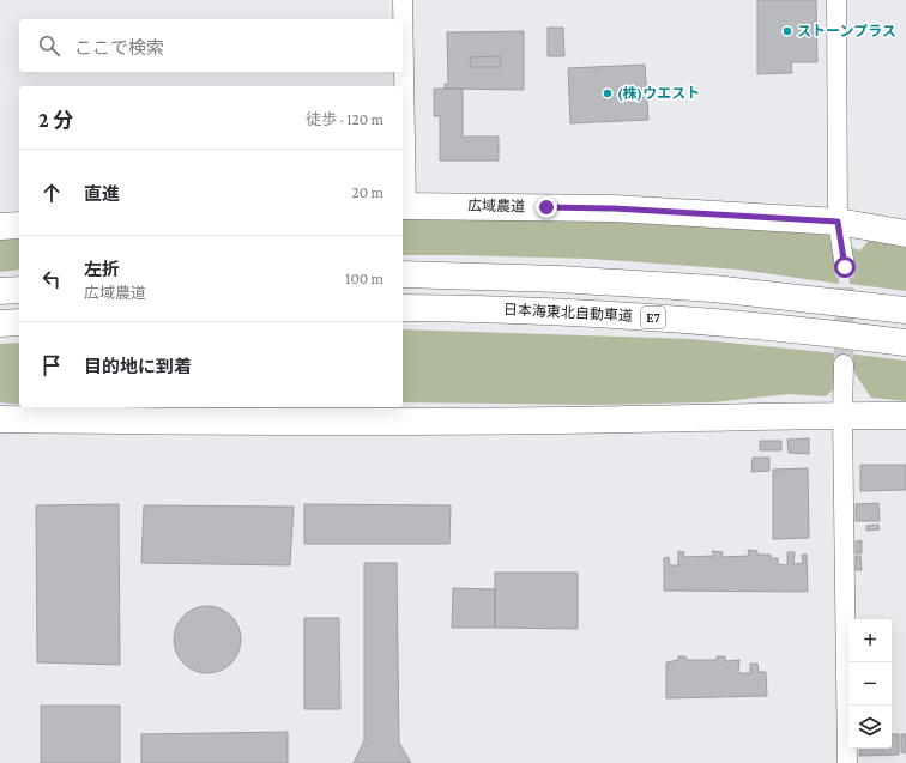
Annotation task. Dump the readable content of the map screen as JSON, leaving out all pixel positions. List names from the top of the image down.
{
  "streets": {
    "main road": ["広域農道", "日本海東北自動車道", "E7"]
  },
  "places": ["ストーンプラス", "(株)ウエスト"],
  "page": {
    "search": "ここで検索",
    "heading": ["2 分", "徒歩 · 120 m"],
    "list": [
      ["直進", "20 m"],
      ["左折", "広域農道", "100 m"],
      "目的地に到着"
    ],
    "map_buttons": ["+", "−"]
  }
}
